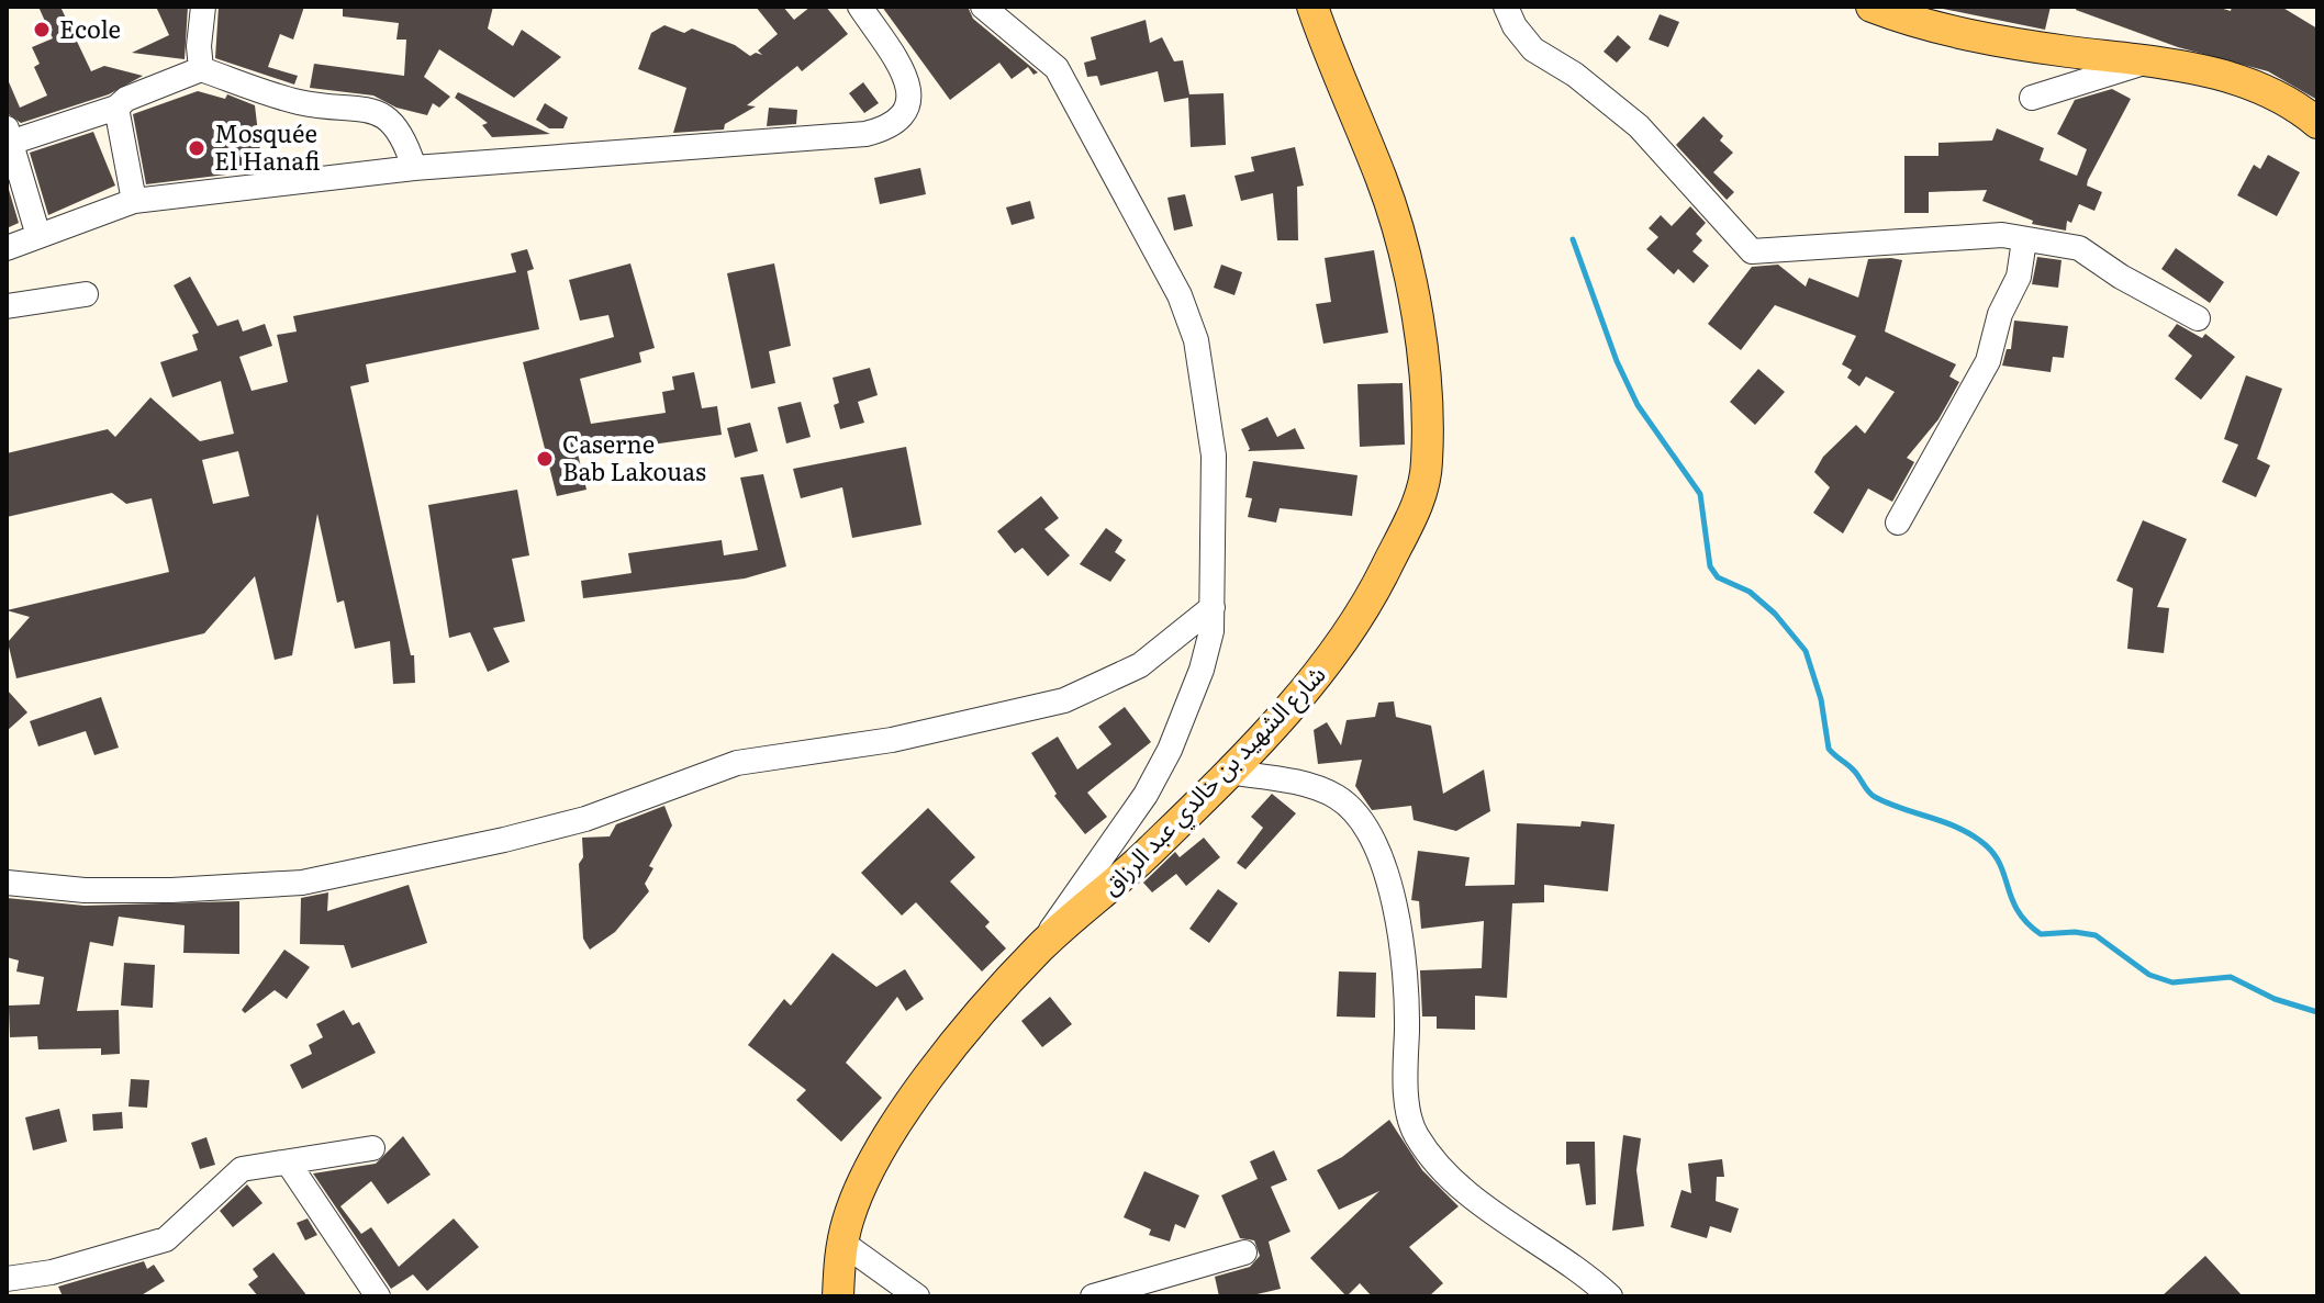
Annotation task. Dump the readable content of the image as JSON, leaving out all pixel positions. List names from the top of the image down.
{
  "streets": {
    "main road": ["شارع الشهيد بن خالدي عبد الرزاق"]
  },
  "places": ["Ecole", "Mosquée El Hanafi", "Caserne Bab Lakouas"]
}
